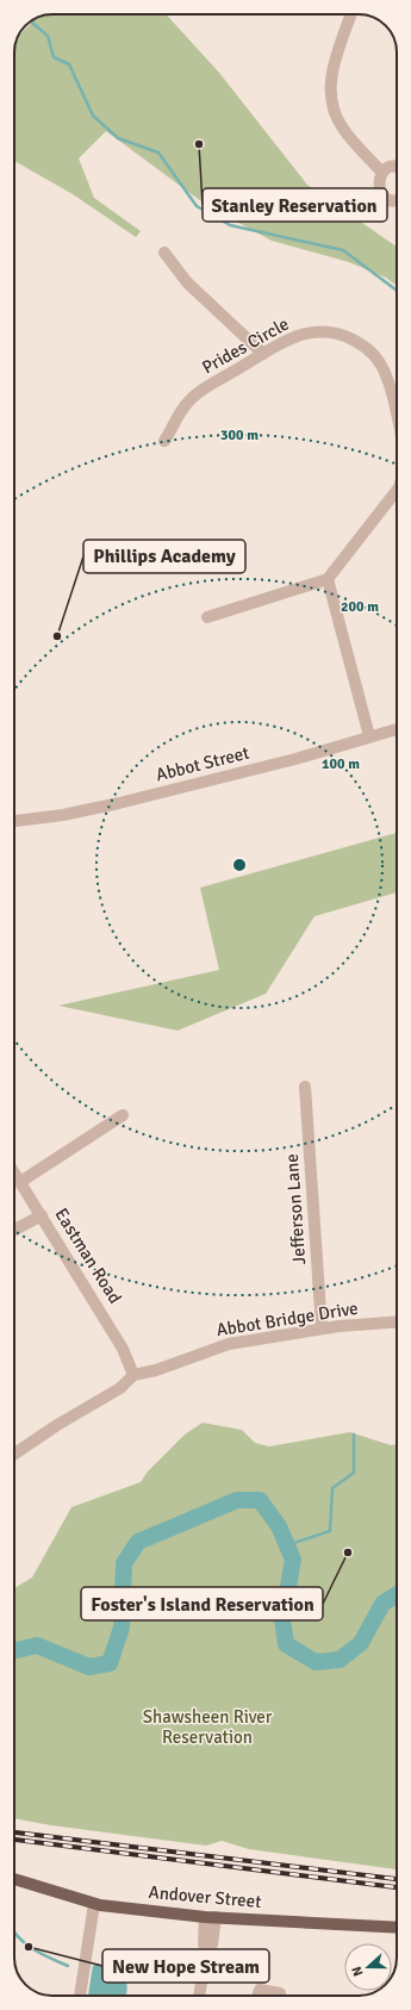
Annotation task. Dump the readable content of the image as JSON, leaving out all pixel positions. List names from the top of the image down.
{
  "streets": {
    "main road": ["Andover Street"],
    "street": [
      "Prides Circle",
      "Abbot Street",
      "Jefferson Lane",
      "Eastman Road",
      "Abbot Bridge Drive"
    ]
  },
  "crossings": [
    ["Jefferson Lane", "Abbot Bridge Drive"],
    ["Eastman Road", "Abbot Bridge Drive"]
  ],
  "parks": ["Shawsheen River Reservation"],
  "places": [
    "Stanley Reservation",
    "Phillips Academy",
    "Foster's Island Reservation",
    "New Hope Stream"
  ],
  "north": "left",
  "rings": ["300 m", "200 m", "100 m"]
}
